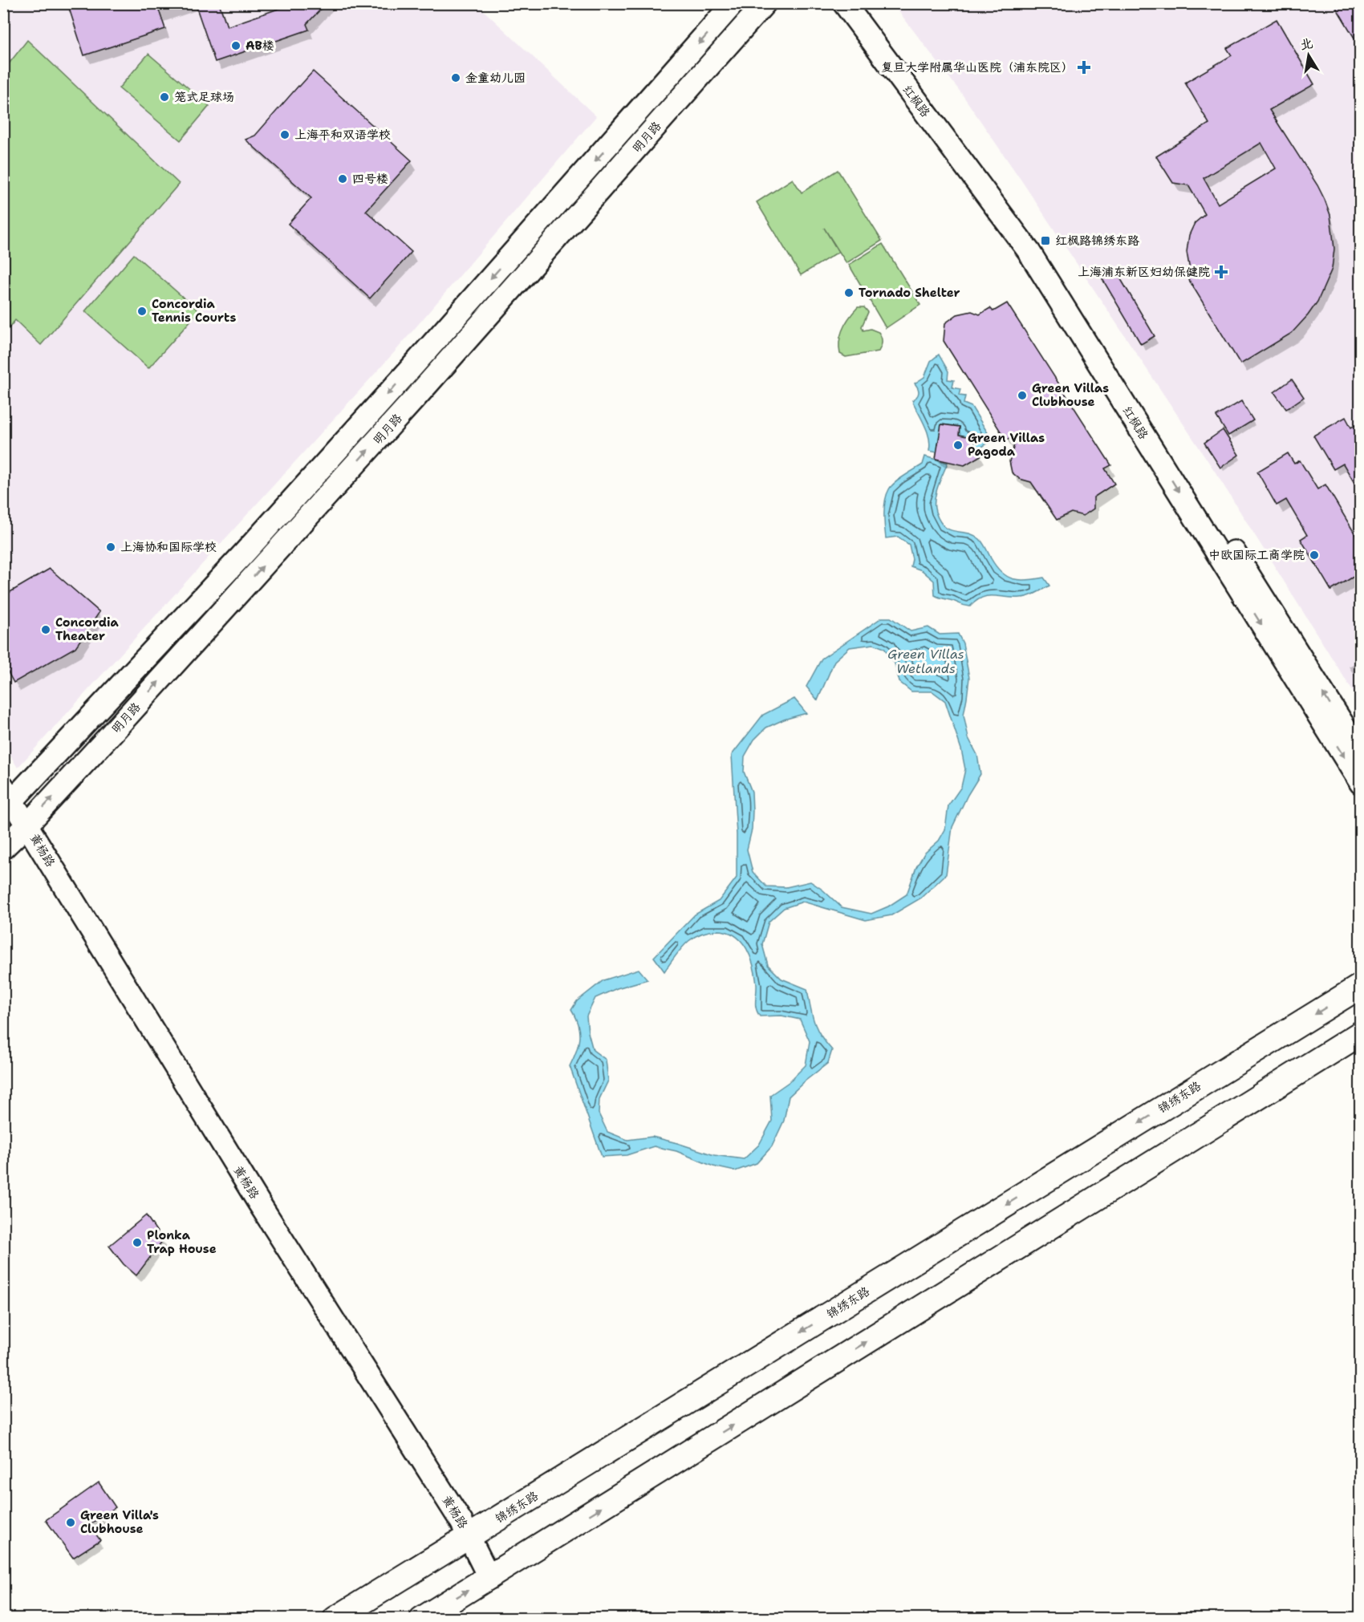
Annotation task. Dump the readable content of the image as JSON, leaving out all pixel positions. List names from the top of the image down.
{
  "streets": {
    "main road": ["锦绣东路"],
    "street": ["红枫路", "明月路", "黄杨路"]
  },
  "crossings": [
    ["明月路", "黄杨路"],
    ["黄杨路", "锦绣东路"]
  ],
  "water": ["Green Villas Wetlands"],
  "places": {
    "other": [
      "AB楼",
      "金童幼儿园",
      "笼式足球场",
      "上海平和双语学校",
      "四号楼",
      "Tornado Shelter",
      "Concordia Tennis Courts",
      "Green Villas Clubhouse",
      "Green Villas Pagoda",
      "上海协和国际学校",
      "中欧国际工商学院",
      "Concordia Theater",
      "Plonka Trap House",
      "Green Villa's Clubhouse"
    ],
    "health": ["复旦大学附属华山医院（浦东院区）", "上海浦东新区妇幼保健院"],
    "transit": ["红枫路锦绣东路"]
  },
  "north": "top"
}
